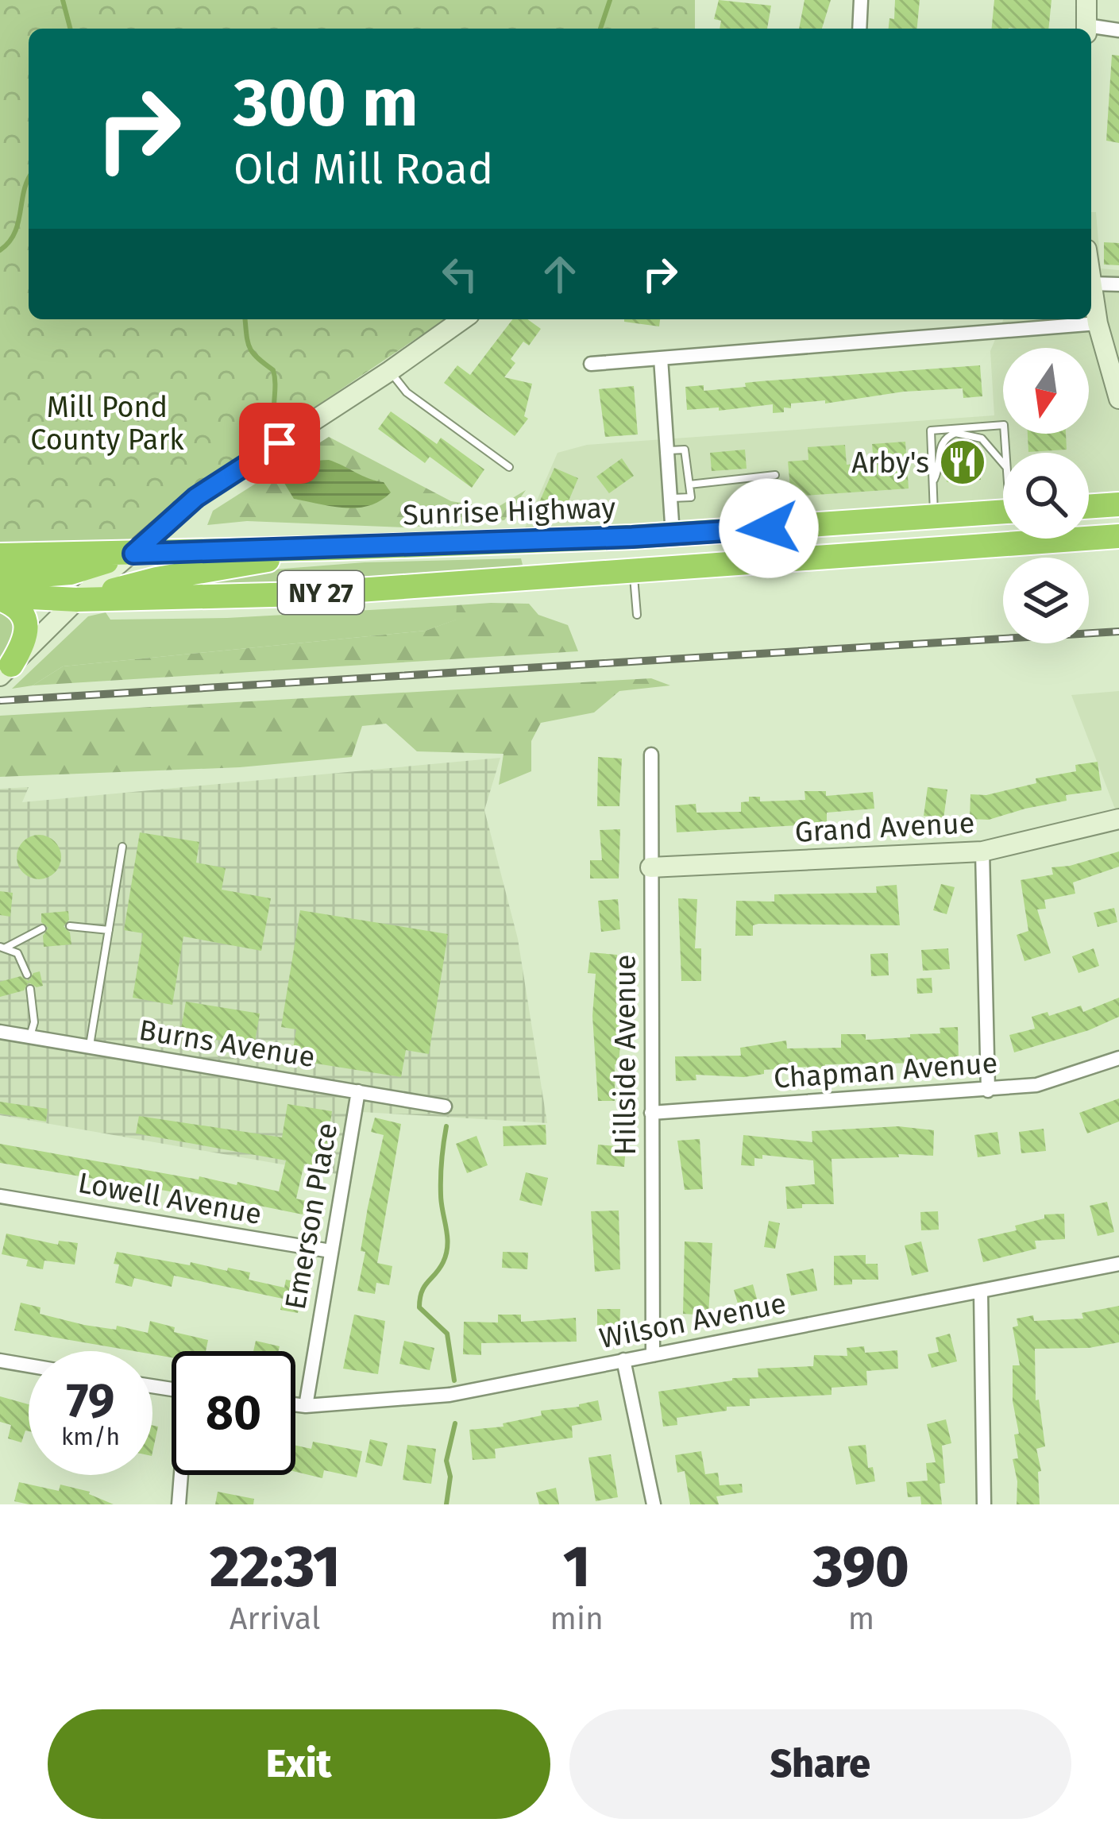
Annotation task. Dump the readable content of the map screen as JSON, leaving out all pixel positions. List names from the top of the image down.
{
  "streets": {
    "highway": ["Sunrise Highway", "NY 27"],
    "street": [
      "Grand Avenue",
      "Burns Avenue",
      "Hillside Avenue",
      "Chapman Avenue",
      "Lowell Avenue",
      "Emerson Place",
      "Wilson Avenue"
    ]
  },
  "crossings": [
    ["Grand Avenue", "Hillside Avenue"],
    ["Burns Avenue", "Emerson Place"],
    ["Hillside Avenue", "Chapman Avenue"],
    ["Hillside Avenue", "Wilson Avenue"],
    ["Lowell Avenue", "Emerson Place"],
    ["Emerson Place", "Wilson Avenue"]
  ],
  "parks": ["Mill Pond County Park"],
  "places": {
    "restaurant": ["Arby's"]
  },
  "north": "bottom",
  "page": {
    "turn": ["300 m", "Old Mill Road"],
    "speed": "79 km/h",
    "limit": "80",
    "eta": [
      "22:31",
      "Arrival",
      "1",
      "min",
      "390",
      "m"
    ],
    "buttons": ["Exit", "Share"]
  }
}
